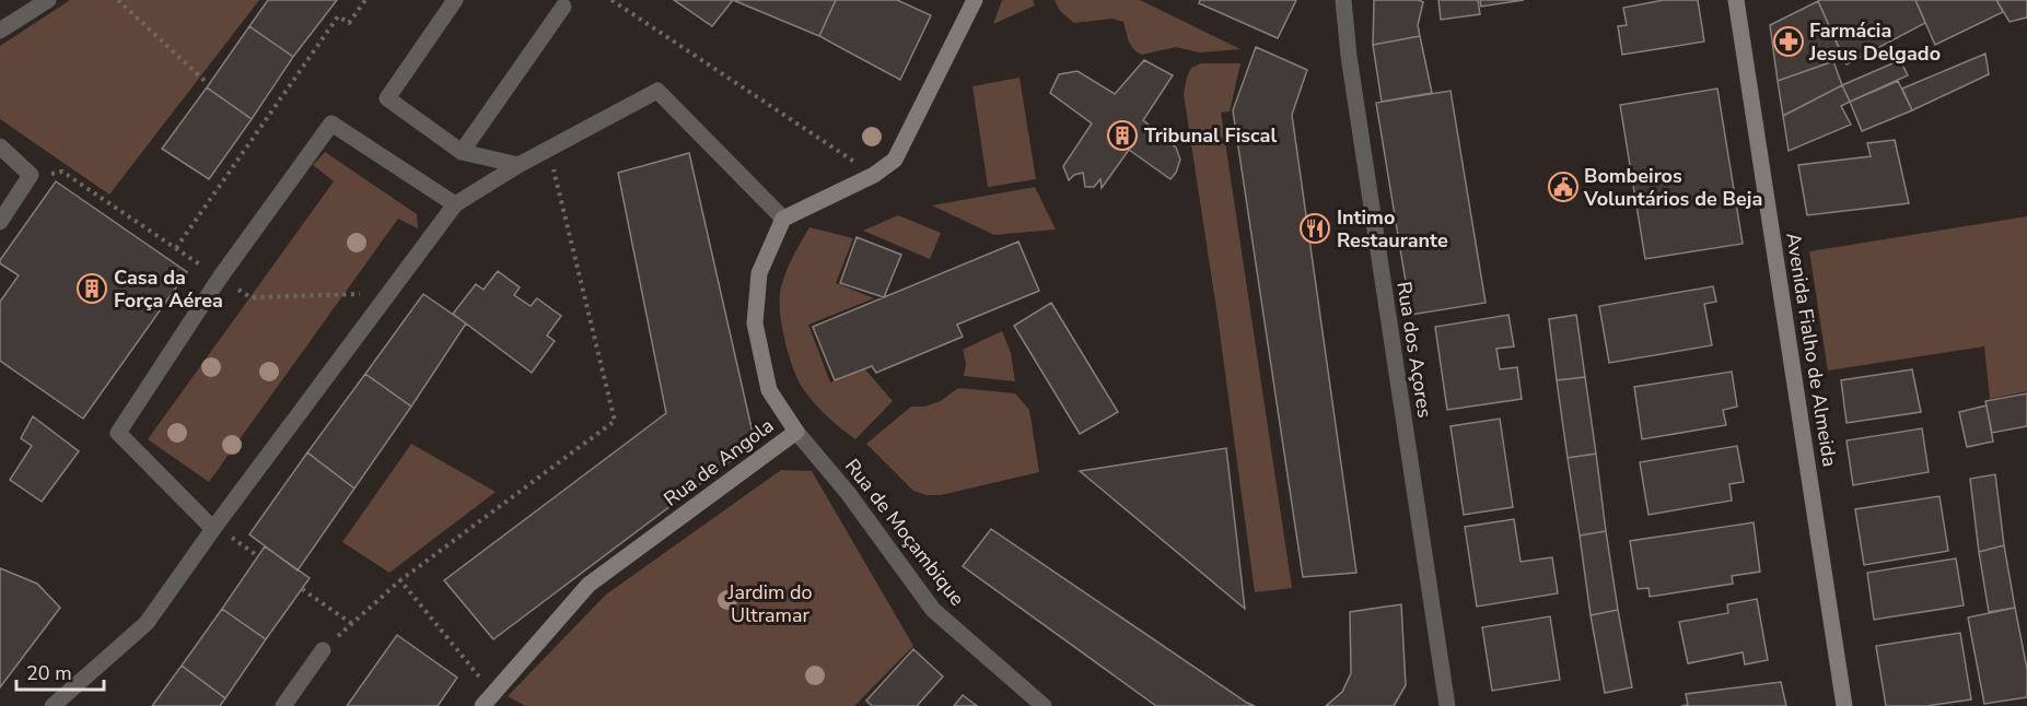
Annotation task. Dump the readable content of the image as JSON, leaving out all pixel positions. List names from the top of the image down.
{
  "streets": {
    "street": [
      "Rua dos Açores",
      "Avenida Fialho de Almeida",
      "Rua de Angola",
      "Rua de Moçambique"
    ]
  },
  "crossings": [
    ["Rua de Angola", "Rua de Moçambique"]
  ],
  "parks": ["Jardim do Ultramar"],
  "places": {
    "pharmacy": ["Farmácia Jesus Delgado"],
    "building": ["Tribunal Fiscal", "Casa da Força Aérea"],
    "public building": ["Bombeiros Voluntários de Beja"],
    "restaurant": ["Intimo Restaurante"]
  },
  "scale_bar": "20 m"
}
